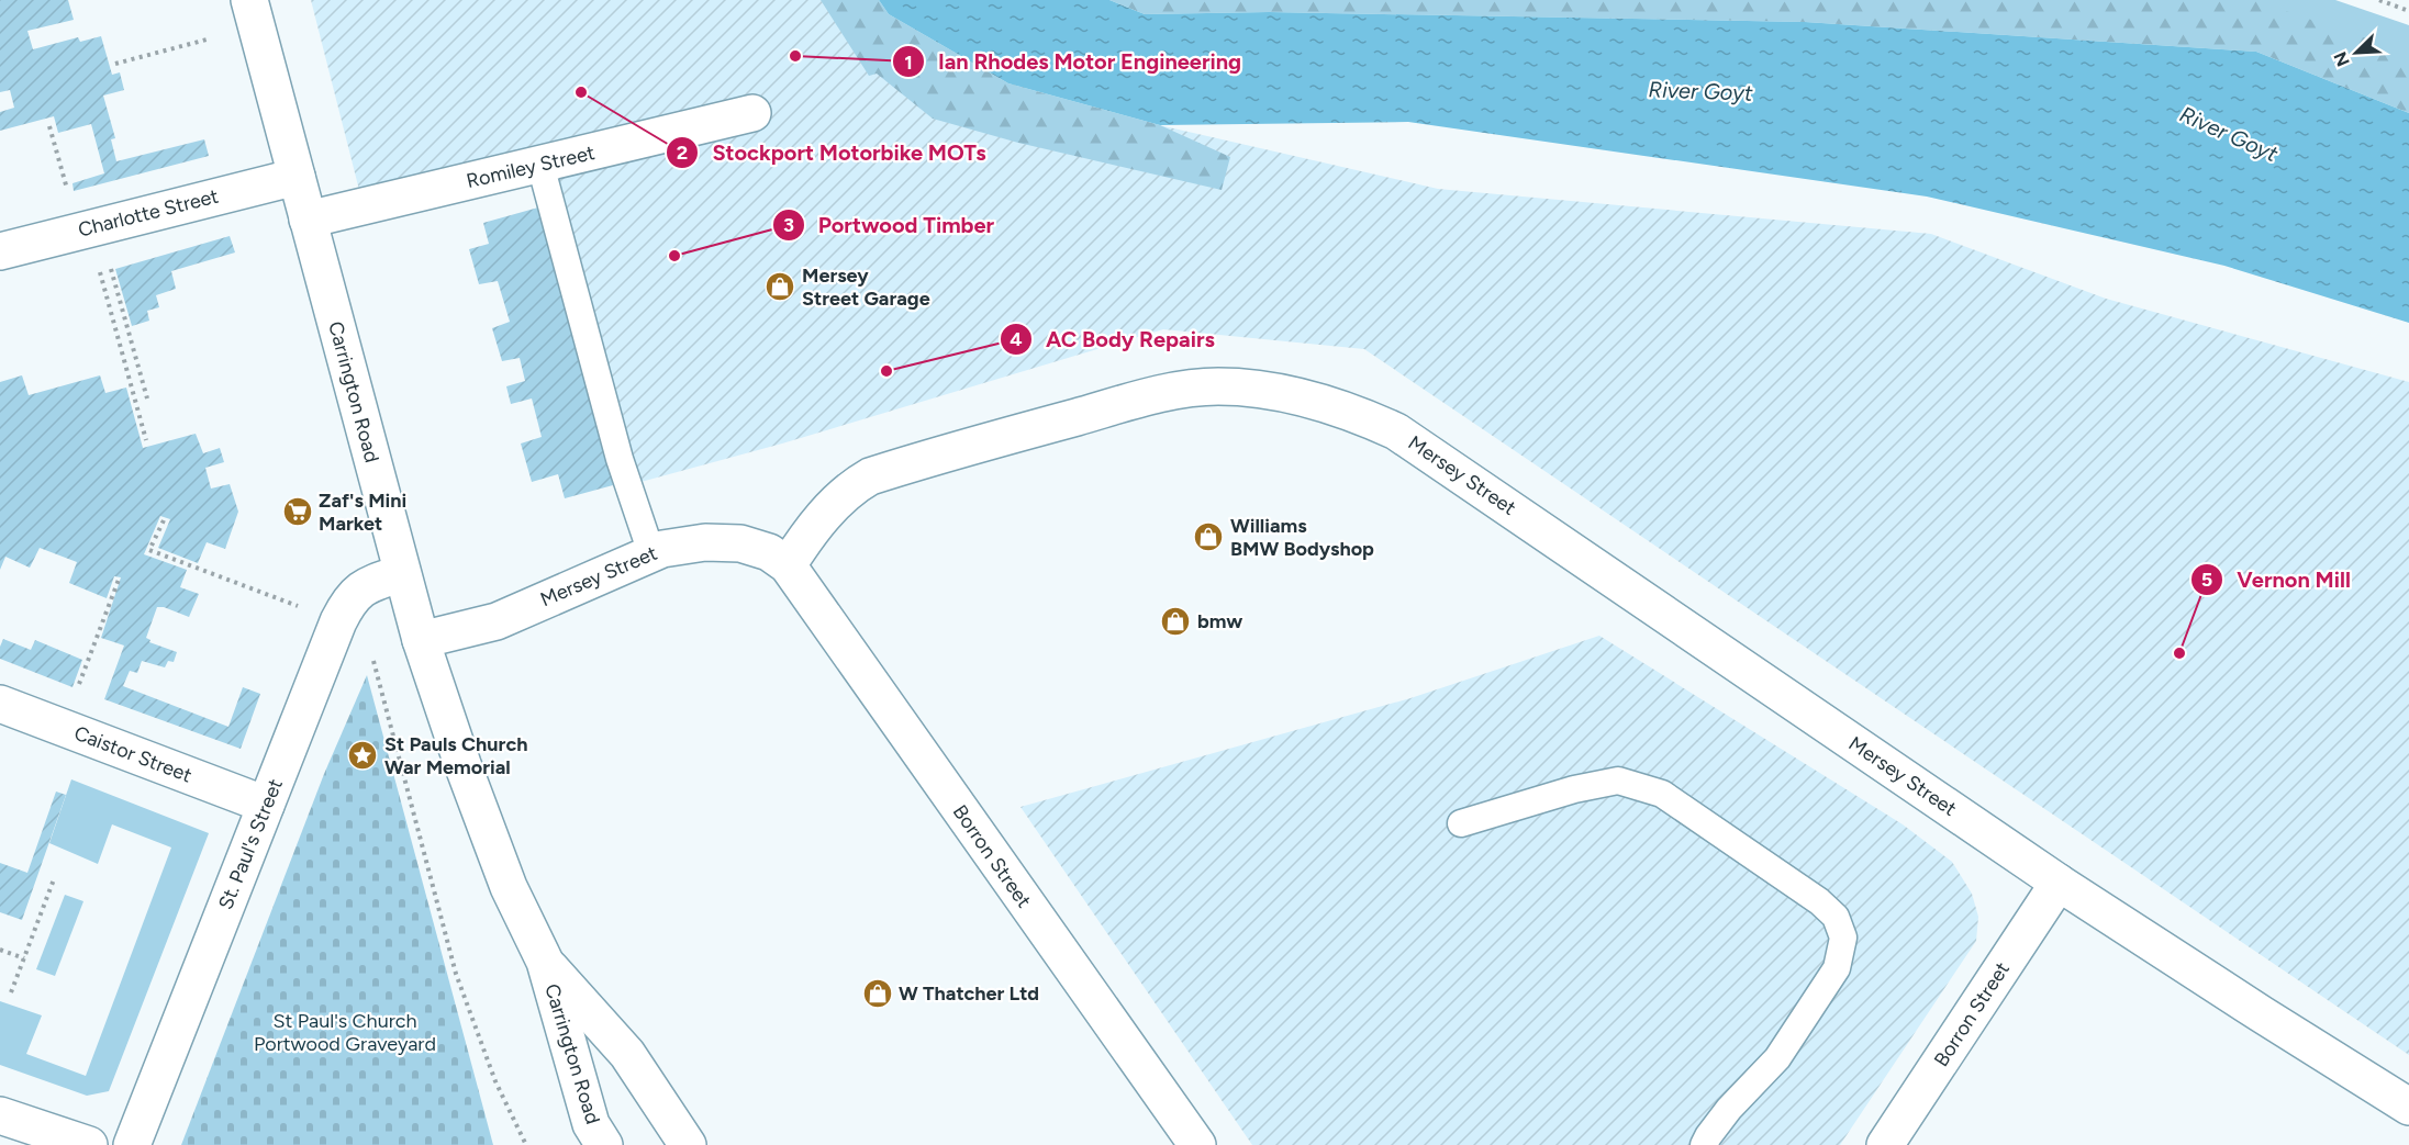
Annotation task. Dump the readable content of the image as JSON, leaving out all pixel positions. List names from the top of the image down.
{
  "streets": {
    "street": [
      "Romiley Street",
      "Charlotte Street",
      "Carrington Road",
      "Mersey Street",
      "Caistor Street",
      "St. Paul's Street",
      "Borron Street"
    ]
  },
  "crossings": [
    ["Romiley Street", "Carrington Road"],
    ["Charlotte Street", "Carrington Road"],
    ["Carrington Road", "Mersey Street"],
    ["Carrington Road", "St. Paul's Street"],
    ["Mersey Street", "Borron Street"],
    ["Caistor Street", "St. Paul's Street"]
  ],
  "water": ["River Goyt"],
  "parks": ["St Paul's Church Portwood Graveyard"],
  "places": {
    "other": [
      "Ian Rhodes Motor Engineering",
      "Stockport Motorbike MOTs",
      "Portwood Timber",
      "AC Body Repairs",
      "Vernon Mill"
    ],
    "shop": [
      "Mersey Street Garage",
      "Williams BMW Bodyshop",
      "bmw",
      "W Thatcher Ltd"
    ],
    "supermarket": ["Zaf's Mini Market"],
    "place": ["St Pauls Church War Memorial"]
  },
  "north": "bottom left"
}
